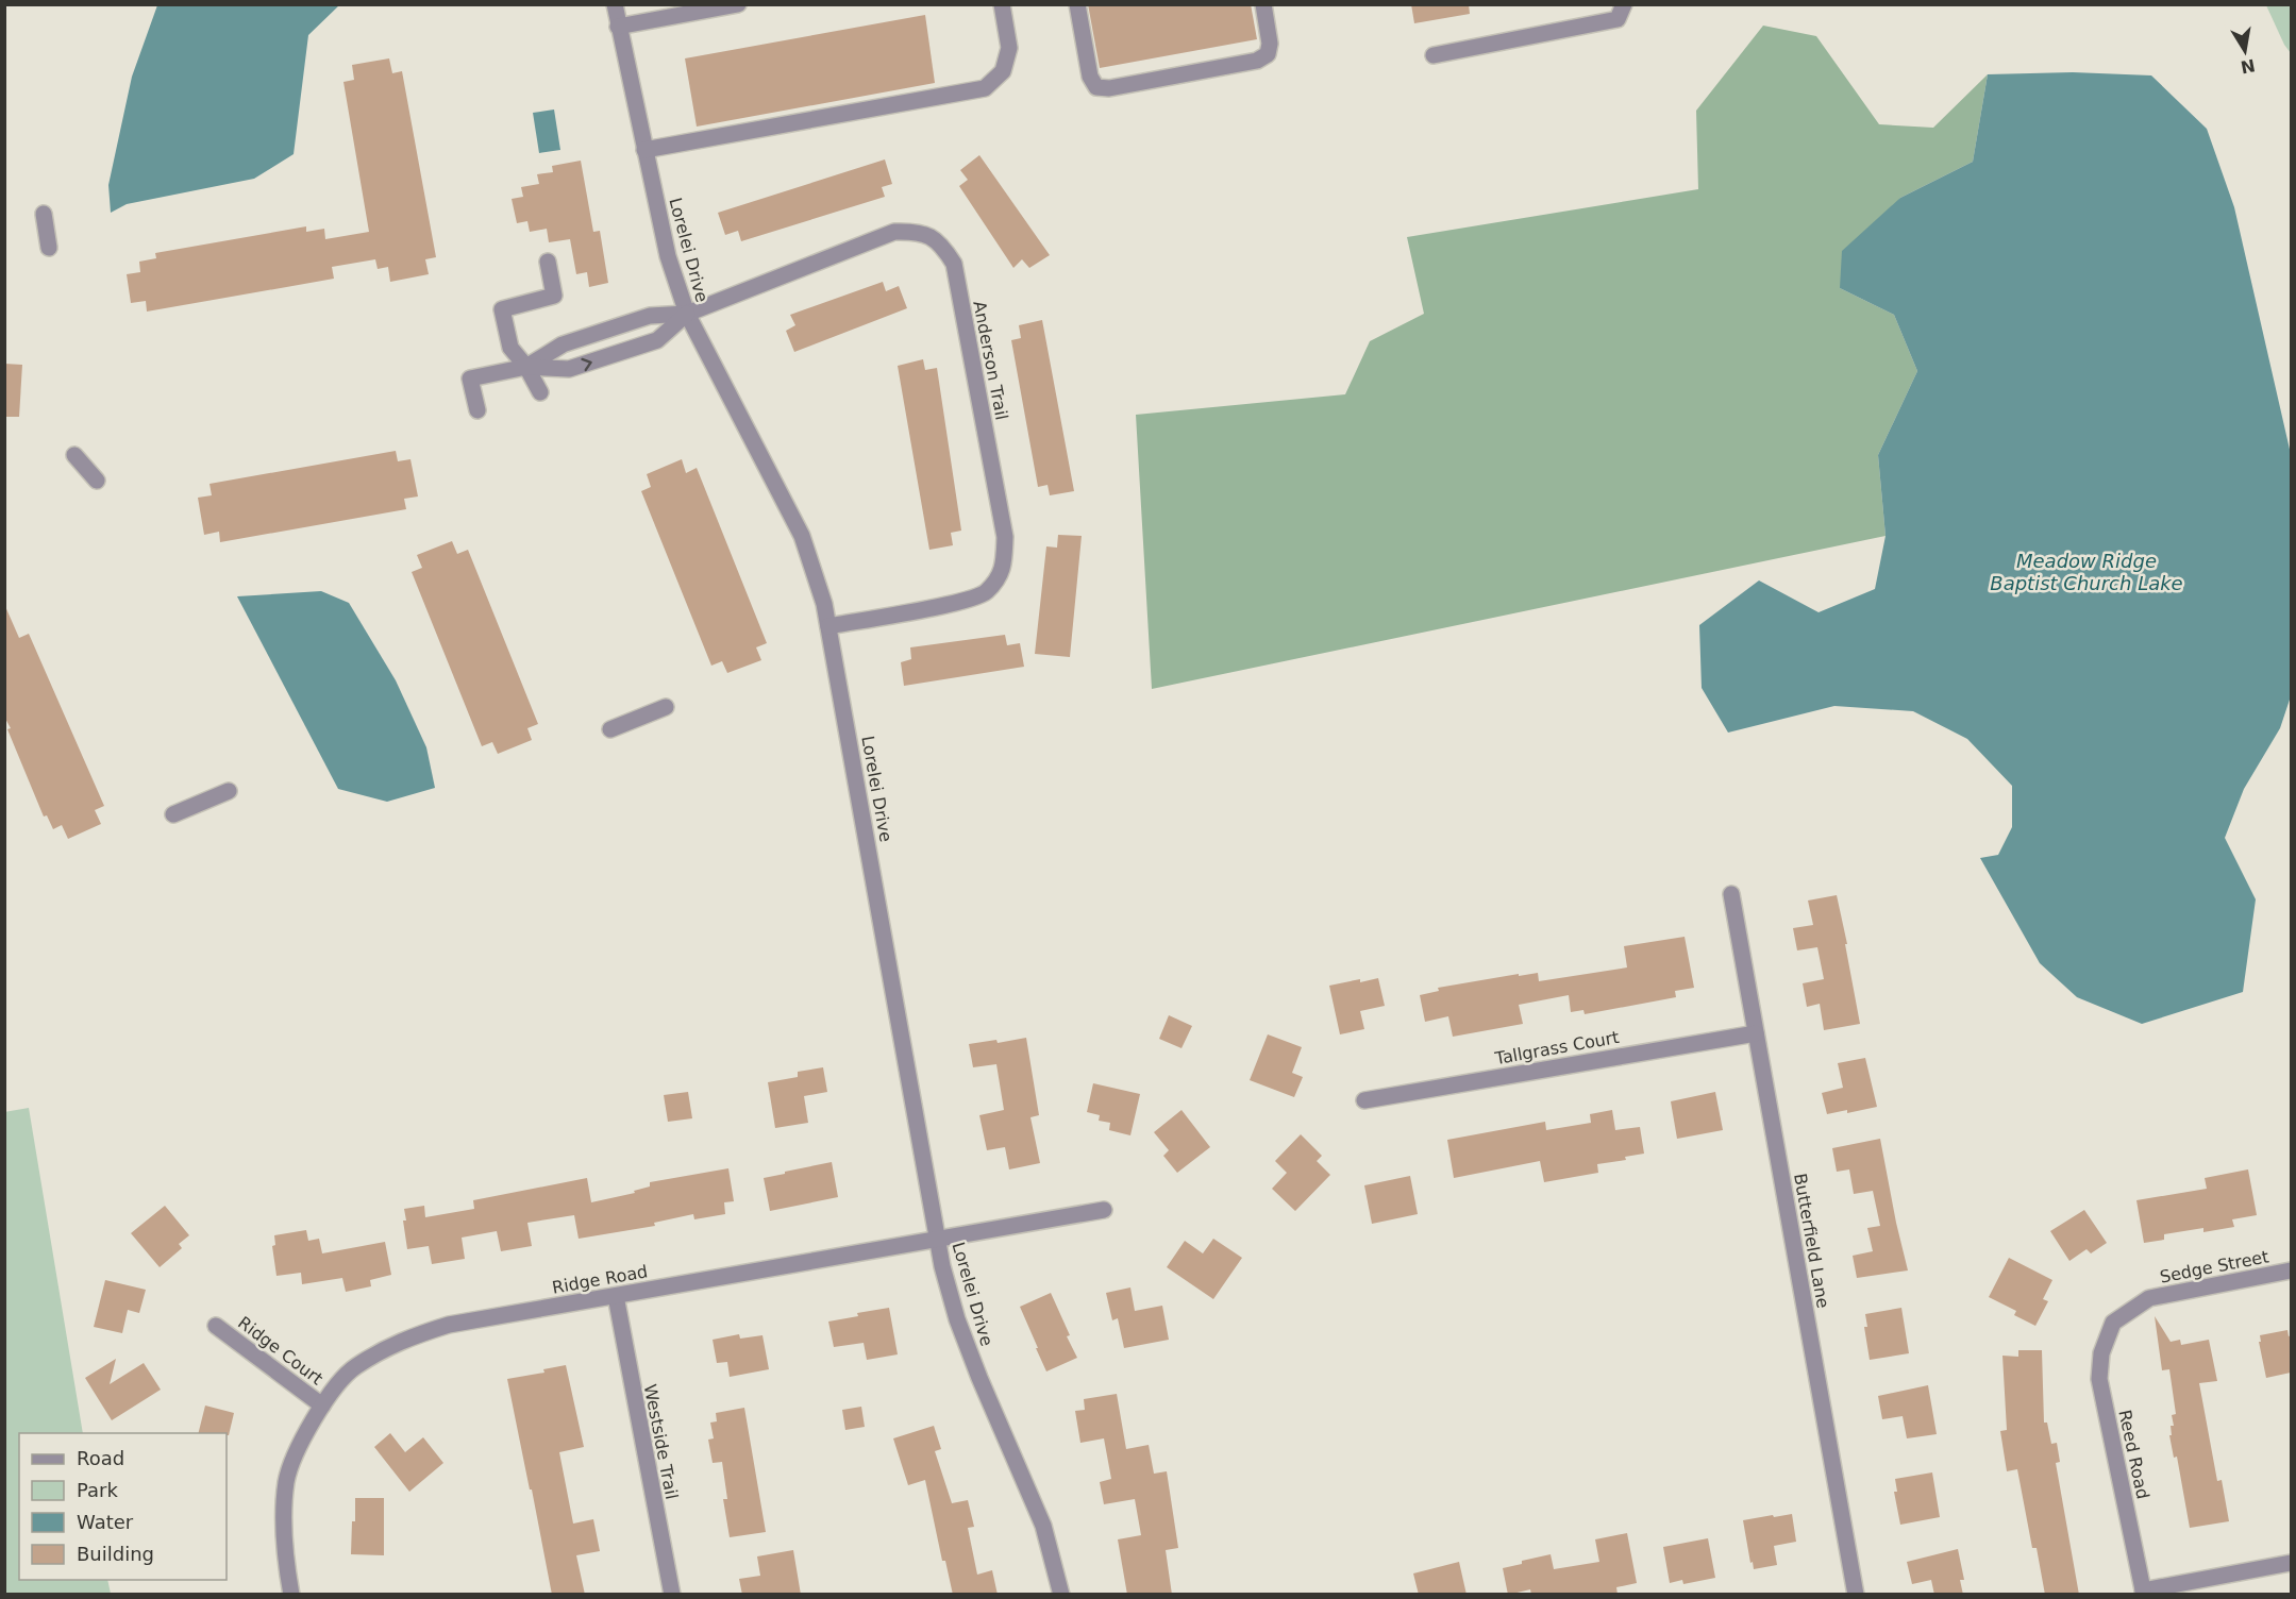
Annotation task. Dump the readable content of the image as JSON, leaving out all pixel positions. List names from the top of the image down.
{
  "streets": {
    "street": [
      "Lorelei Drive",
      "Anderson Trail",
      "Tallgrass Court",
      "Butterfield Lane",
      "Sedge Street",
      "Ridge Road",
      "Ridge Court",
      "Westside Trail",
      "Reed Road"
    ]
  },
  "crossings": [
    ["Lorelei Drive", "Anderson Trail"],
    ["Lorelei Drive", "Ridge Road"],
    ["Tallgrass Court", "Butterfield Lane"],
    ["Sedge Street", "Reed Road"],
    ["Ridge Road", "Ridge Court"],
    ["Ridge Road", "Westside Trail"]
  ],
  "water": ["Meadow Ridge Baptist Church Lake"],
  "legend": [
    "Road",
    "Park",
    "Water",
    "Building"
  ],
  "north": "bottom"
}
